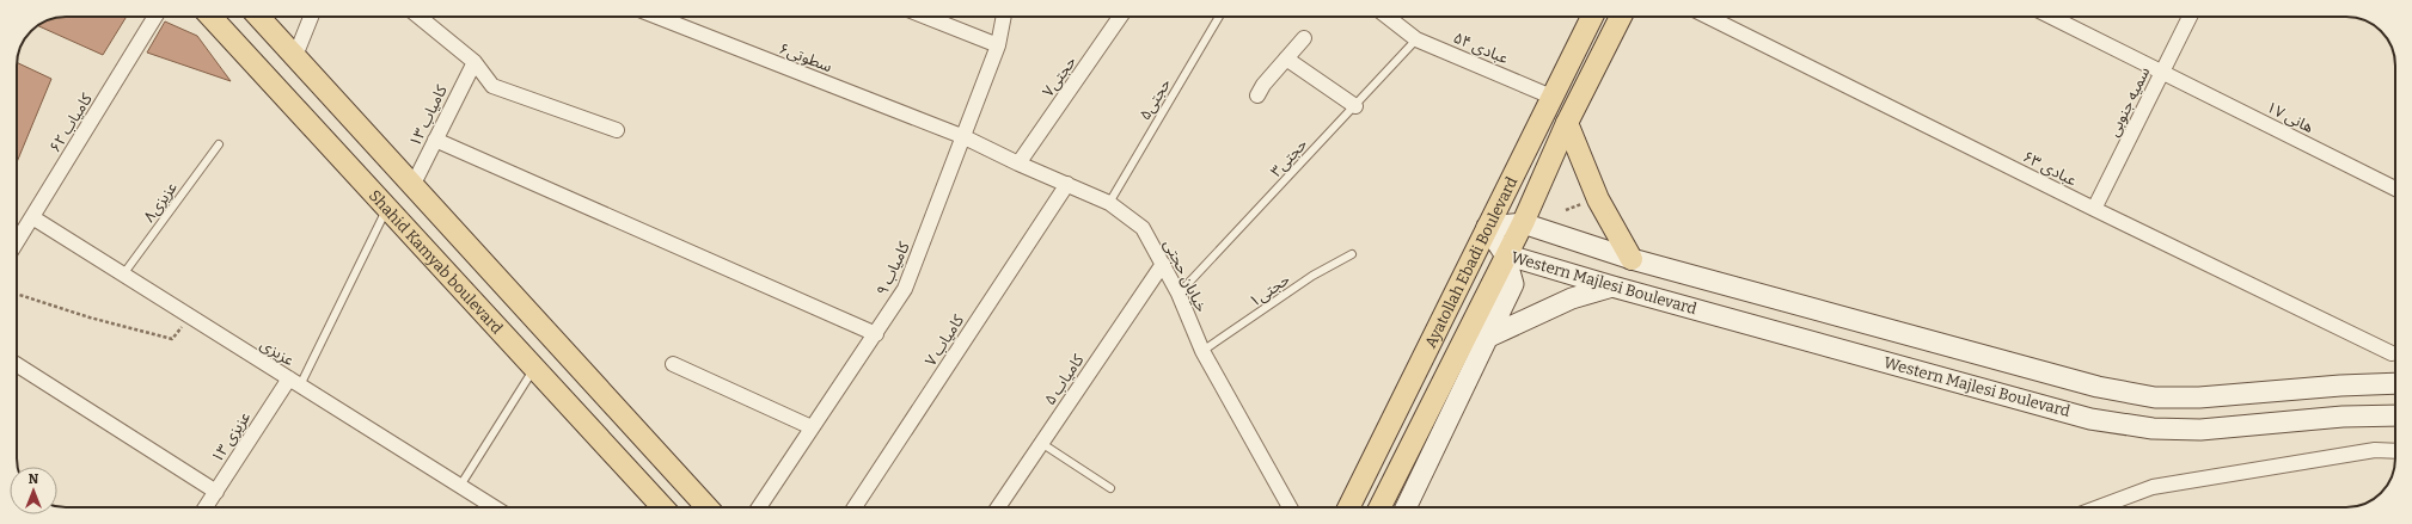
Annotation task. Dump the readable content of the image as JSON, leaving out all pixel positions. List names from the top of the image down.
{
  "streets": {
    "main road": ["Ayatollah Ebadi Boulevard", "Shahid Kamyab boulevard", "Western Majlesi Boulevard"],
    "street": [
      "عبادی ۵۴",
      "سطوتی۶",
      "حجتی۷",
      "سمیه جنوبی",
      "کامیاب ۱۳",
      "هانی ۱۷",
      "کامیاب ۶۲",
      "عبادی ۶۳",
      "کامیاب ۹",
      "خیابان حجتی",
      "کامیاب ۷",
      "عزیزی",
      "کامیاب ۵",
      "عزیزی ۱۳"
    ],
    "lane": [
      "حجتی۵",
      "حجتی۳",
      "عزیزی۸",
      "حجتی۱"
    ]
  },
  "crossings": [
    ["عبادی ۵۴", "حجتی۳"],
    ["عبادی ۵۴", "Ayatollah Ebadi Boulevard"],
    ["سطوتی۶", "کامیاب ۹"],
    ["سطوتی۶", "خیابان حجتی"],
    ["حجتی۷", "خیابان حجتی"],
    ["حجتی۵", "خیابان حجتی"],
    ["سمیه جنوبی", "هانی ۱۷"],
    ["سمیه جنوبی", "عبادی ۶۳"],
    ["کامیاب ۶۲", "عزیزی"],
    ["حجتی۳", "خیابان حجتی"],
    ["عزیزی۸", "عزیزی"],
    ["Ayatollah Ebadi Boulevard", "Western Majlesi Boulevard"],
    ["کامیاب ۹", "خیابان حجتی"],
    ["خیابان حجتی", "حجتی۱"],
    ["خیابان حجتی", "کامیاب ۷"],
    ["خیابان حجتی", "کامیاب ۵"],
    ["عزیزی", "عزیزی ۱۳"]
  ],
  "north": "top"
}
